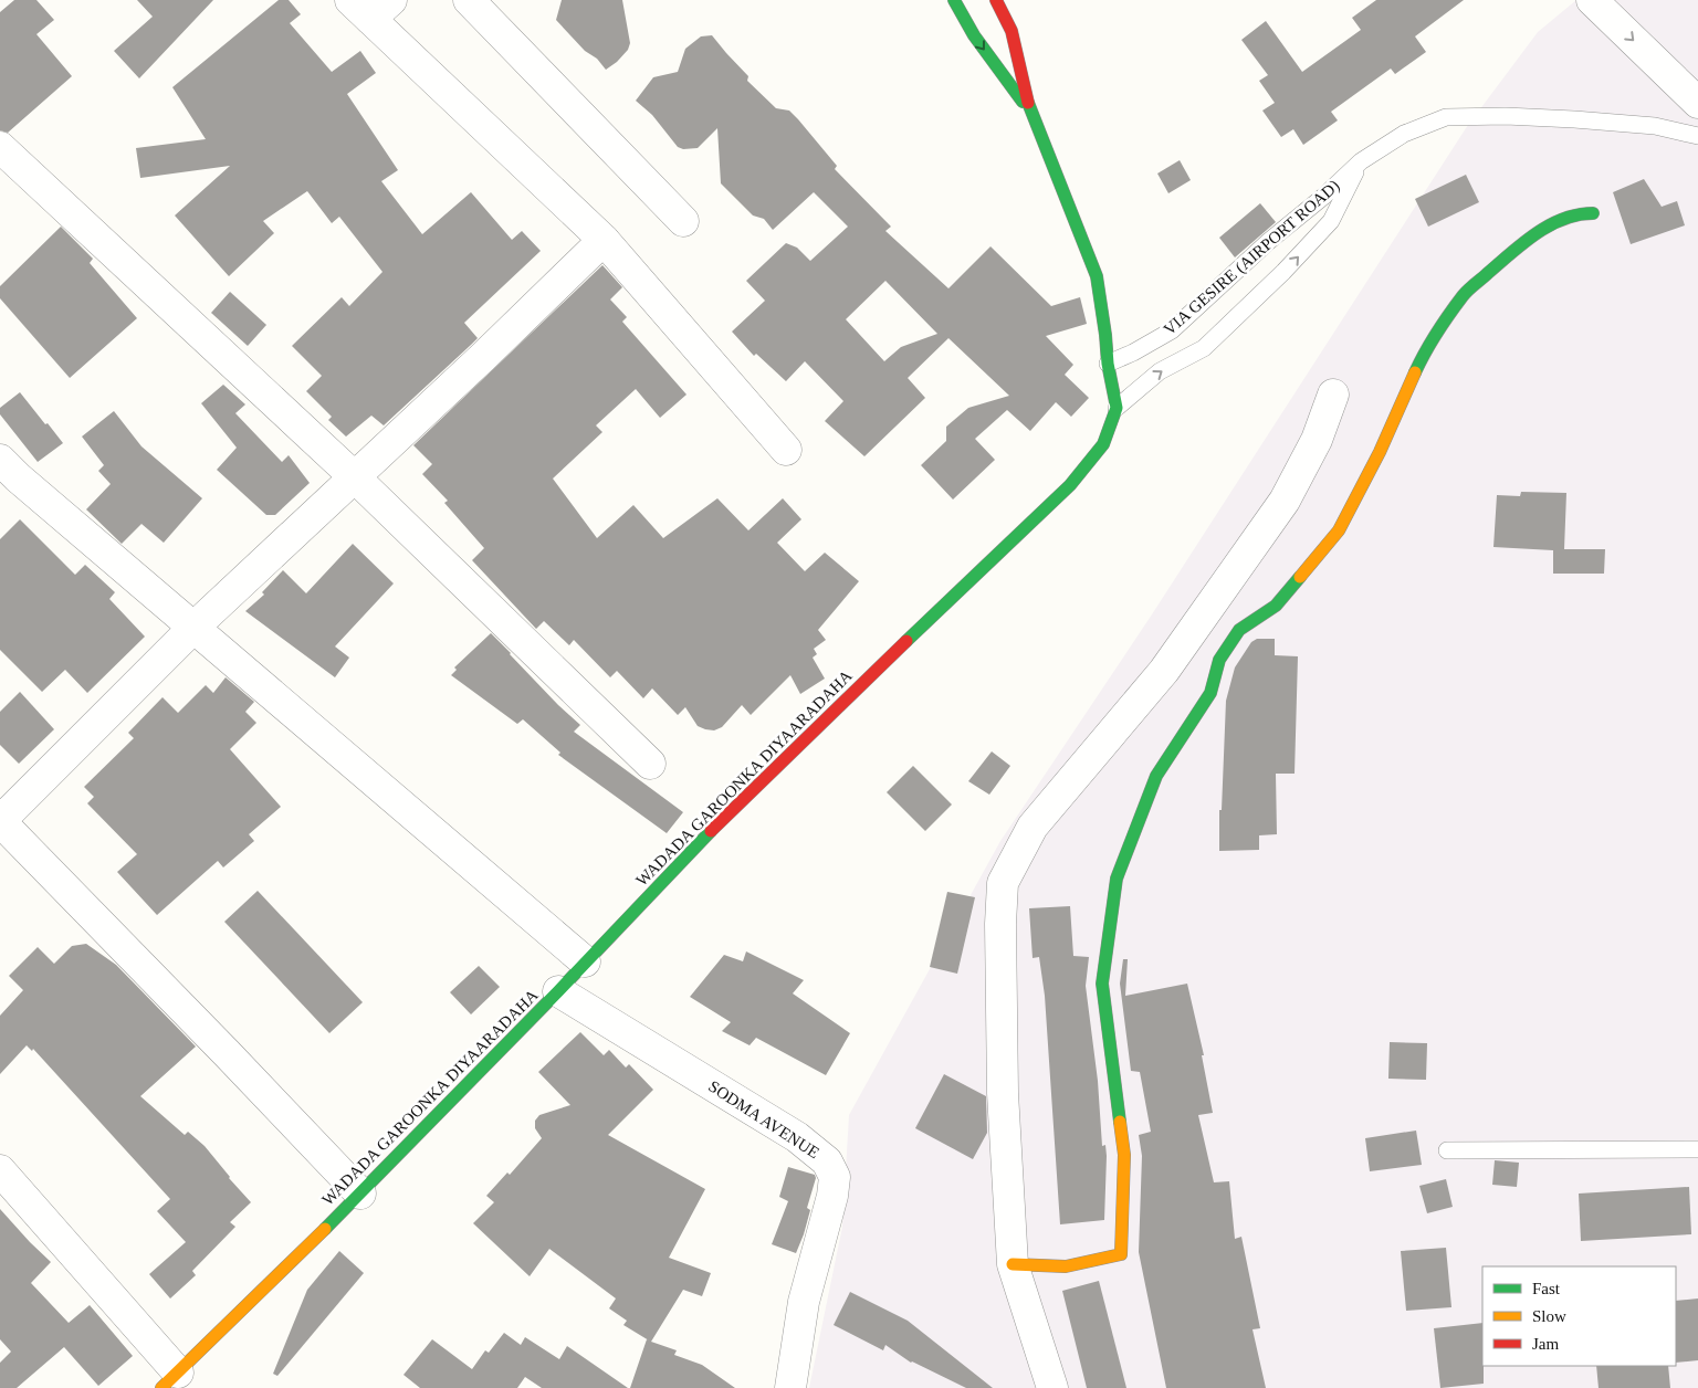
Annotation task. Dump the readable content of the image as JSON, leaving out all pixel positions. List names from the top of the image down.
{
  "streets": {
    "main road": ["WADADA GAROONKA DIYAARADAHA"],
    "street": ["SODMA AVENUE"],
    "lane": ["VIA GESIRE (AIRPORT ROAD)"]
  },
  "crossings": [
    ["VIA GESIRE (AIRPORT ROAD)", "WADADA GAROONKA DIYAARADAHA"],
    ["WADADA GAROONKA DIYAARADAHA", "SODMA AVENUE"]
  ],
  "legend": ["Fast", "Slow", "Jam"]
}
